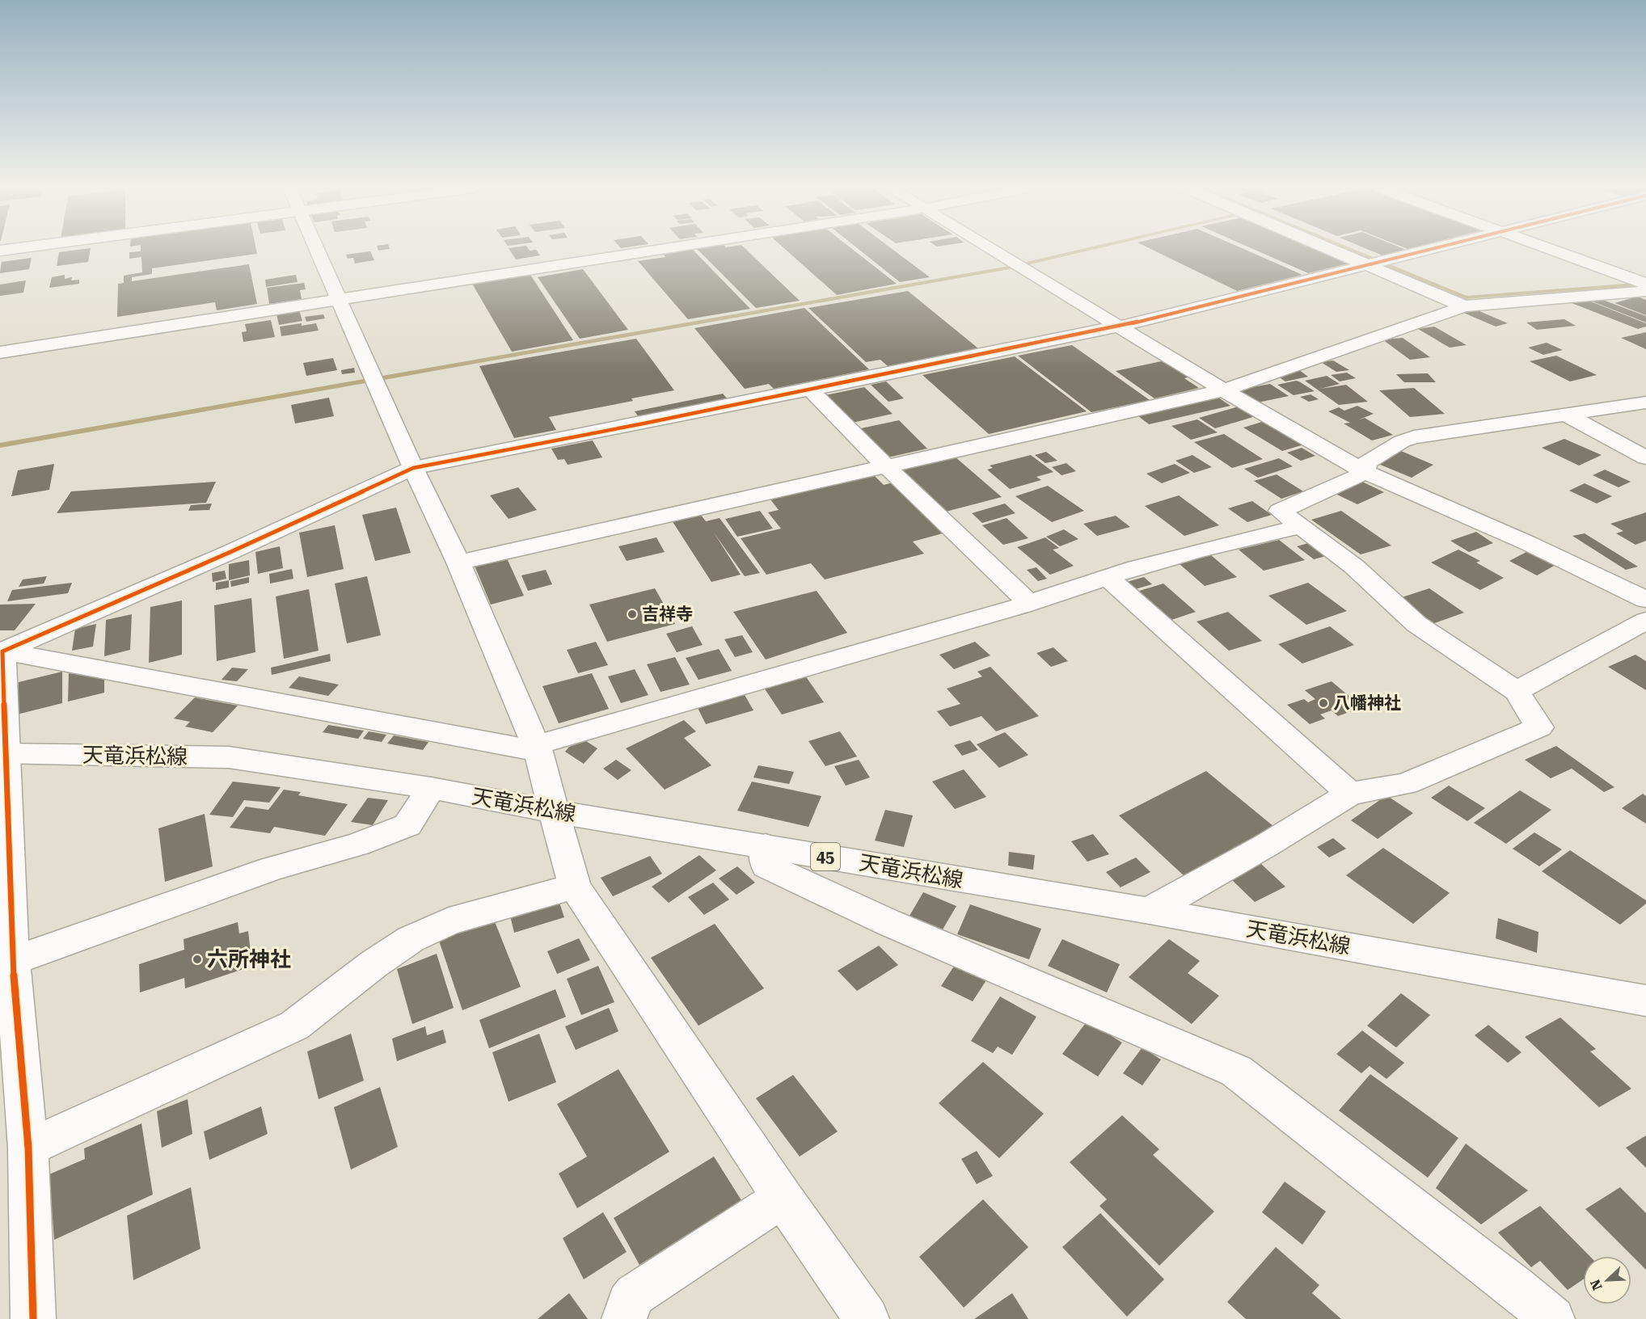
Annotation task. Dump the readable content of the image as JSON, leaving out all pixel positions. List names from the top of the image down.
{
  "streets": {
    "street": ["天竜浜松線", "45"]
  },
  "places": ["吉祥寺", "八幡神社", "六所神社"],
  "north": "bottom left"
}
